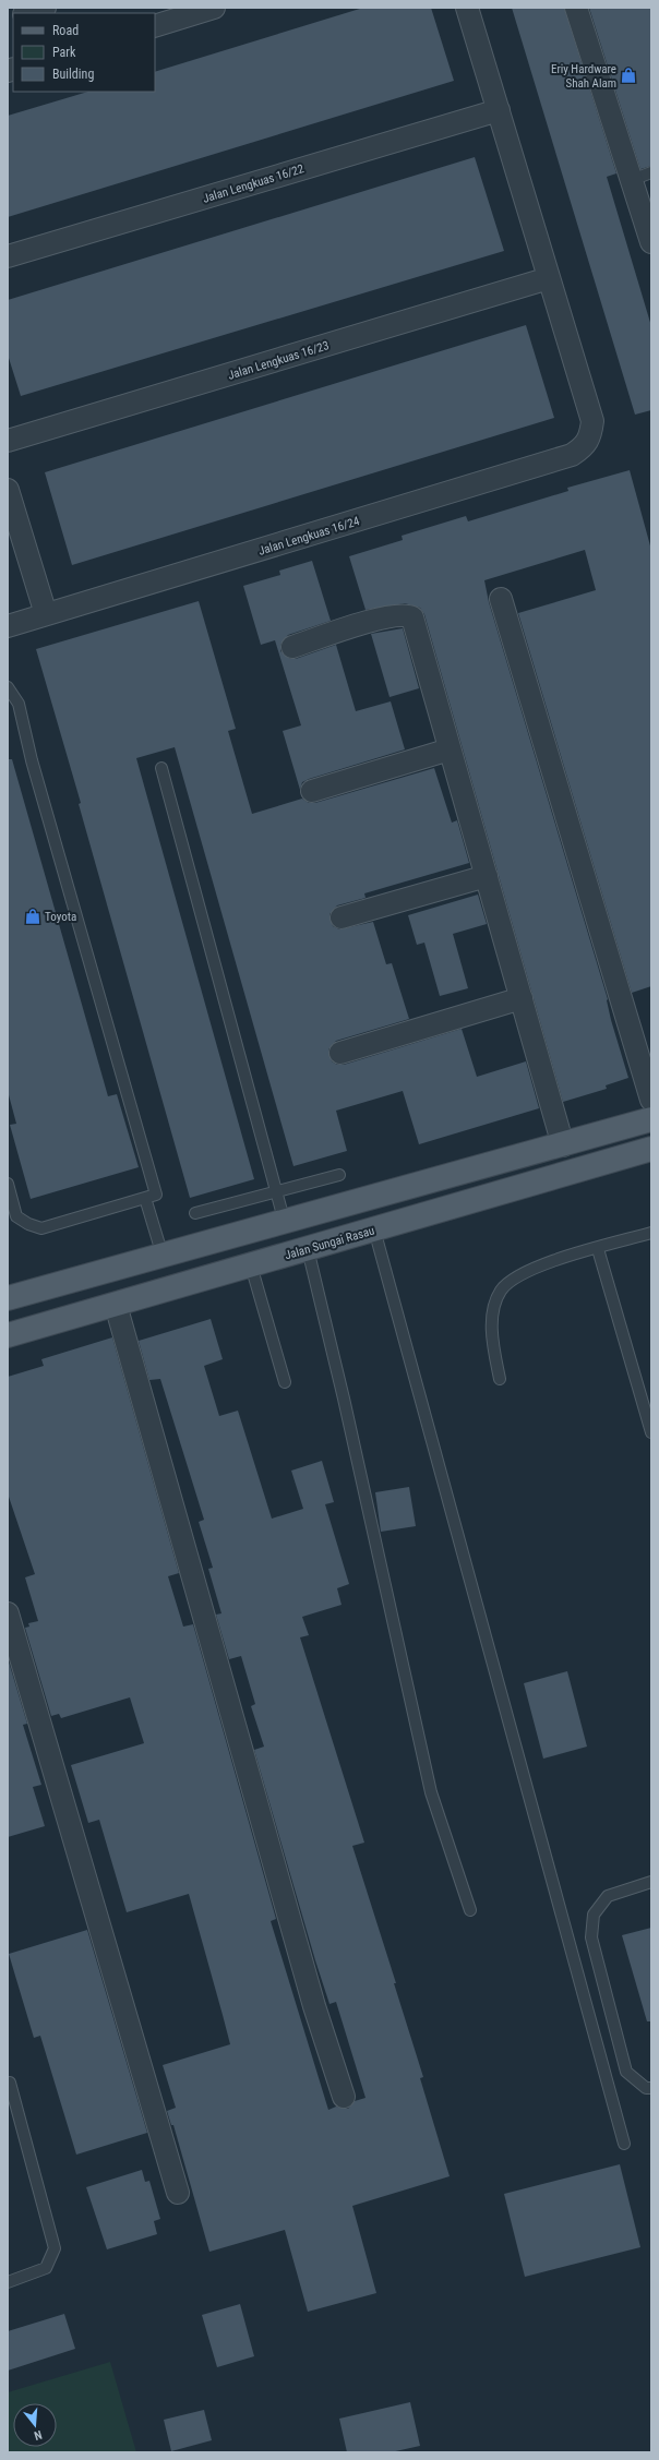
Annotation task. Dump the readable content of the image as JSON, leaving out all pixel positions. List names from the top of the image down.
{
  "streets": {
    "main road": ["Jalan Sungai Rasau"],
    "street": ["Jalan Lengkuas 16/22", "Jalan Lengkuas 16/23", "Jalan Lengkuas 16/24"]
  },
  "crossings": [
    ["Jalan Lengkuas 16/23", "Jalan Lengkuas 16/24"]
  ],
  "places": {
    "shop": ["Eriy Hardware Shah Alam", "Toyota"]
  },
  "legend": ["Road", "Park", "Building"],
  "north": "bottom"
}
